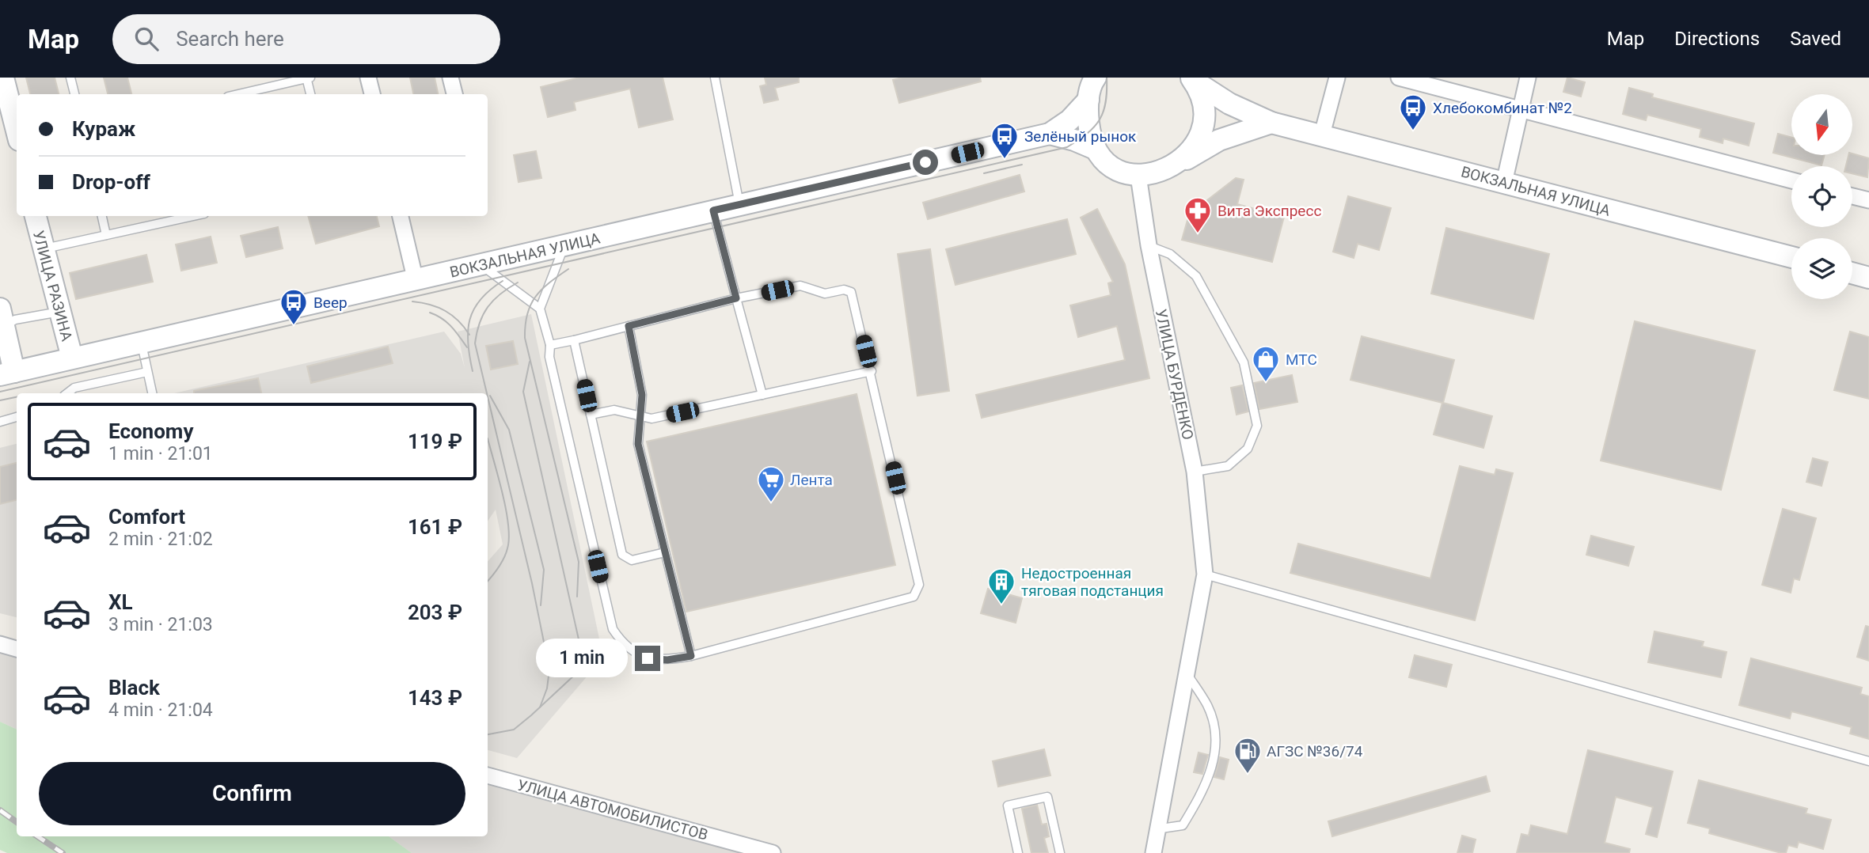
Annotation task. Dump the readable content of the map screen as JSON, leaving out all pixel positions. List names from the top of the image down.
{
  "streets": {
    "main road": ["ВОКЗАЛЬНАЯ УЛИЦА", "УЛИЦА РАЗИНА"],
    "street": ["УЛИЦА БУРДЕНКО", "УЛИЦА АВТОМОБИЛИСТОВ"]
  },
  "crossings": [
    ["ВОКЗАЛЬНАЯ УЛИЦА", "УЛИЦА РАЗИНА"]
  ],
  "places": {
    "bus stop": ["Хлебокомбинат №2", "Зелёный рынок", "Веер"],
    "pharmacy": ["Вита Экспресс"],
    "shop": ["МТС"],
    "supermarket": ["Лента"],
    "building": ["Недостроенная тяговая подстанция"],
    "fuel station": ["АГЗС №36/74"]
  },
  "north": "bottom",
  "page": {
    "header": "Map",
    "search": "Search here",
    "nav": ["Map", "Directions", "Saved"],
    "banner": ["Кураж", "Drop-off"],
    "list": [
      {
        "name": "Economy",
        "note": "1 min · 21:01",
        "value": "119 ₽"
      },
      {
        "name": "Comfort",
        "note": "2 min · 21:02",
        "value": "161 ₽"
      },
      {
        "name": "XL",
        "note": "3 min · 21:03",
        "value": "203 ₽"
      },
      {
        "name": "Black",
        "note": "4 min · 21:04",
        "value": "143 ₽"
      }
    ],
    "bubble": "1 min",
    "buttons": "Confirm"
  }
}
